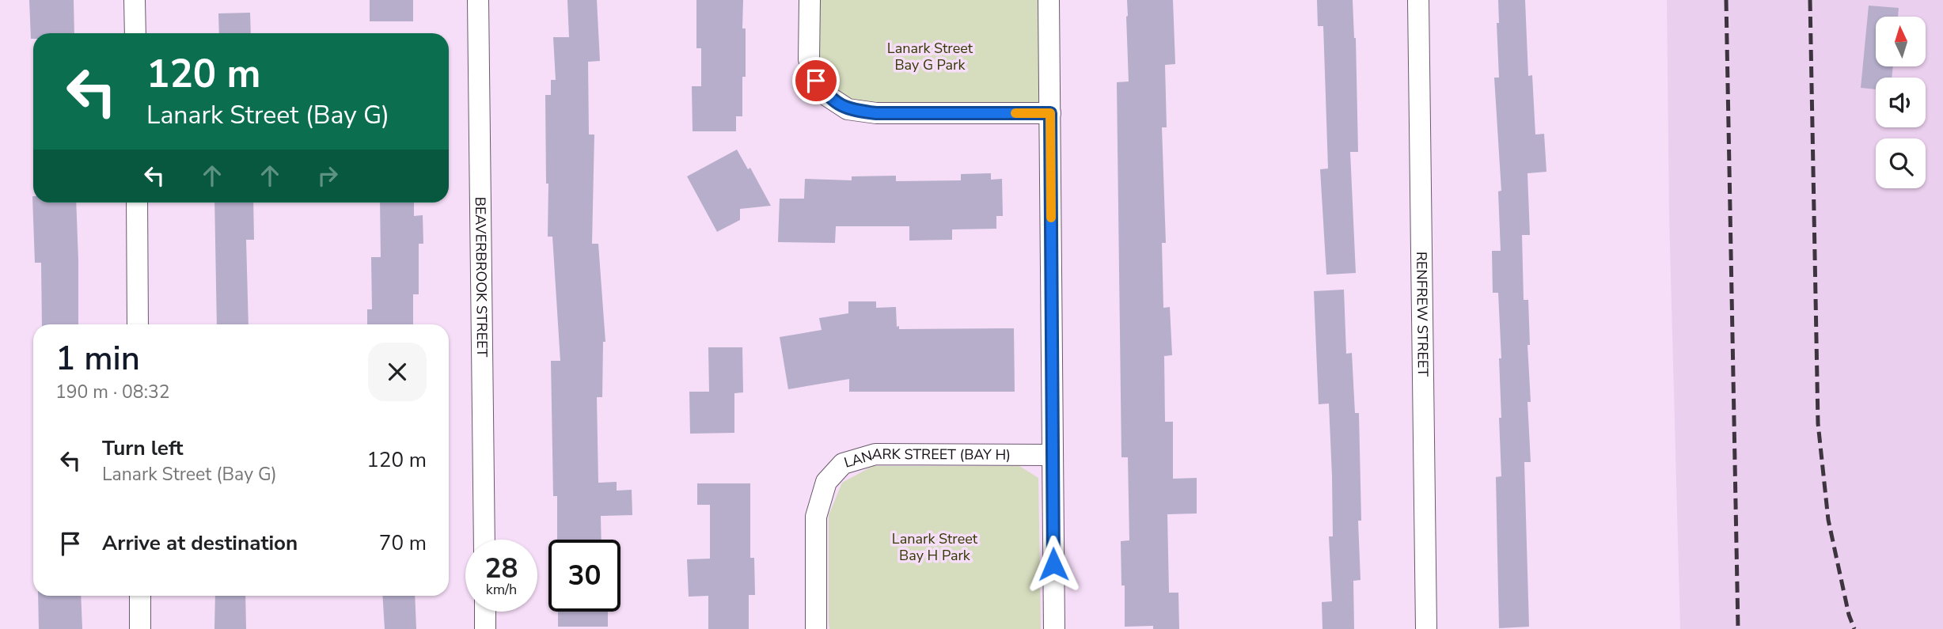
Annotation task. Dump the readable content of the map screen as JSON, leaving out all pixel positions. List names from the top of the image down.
{
  "streets": {
    "street": ["BEAVERBROOK STREET", "RENFREW STREET", "LANARK STREET (BAY H)"]
  },
  "parks": ["Lanark Street Bay G Park", "Lanark Street Bay H Park"],
  "north": "top",
  "page": {
    "turn": ["120 m", "Lanark Street (Bay G)"],
    "heading": ["1 min", "190 m · 08:32"],
    "list": [
      {
        "name": "Turn left",
        "note": "Lanark Street (Bay G)",
        "value": "120 m"
      },
      {
        "name": "Arrive at destination",
        "value": "70 m"
      }
    ],
    "speed": "28 km/h",
    "limit": "30"
  }
}
